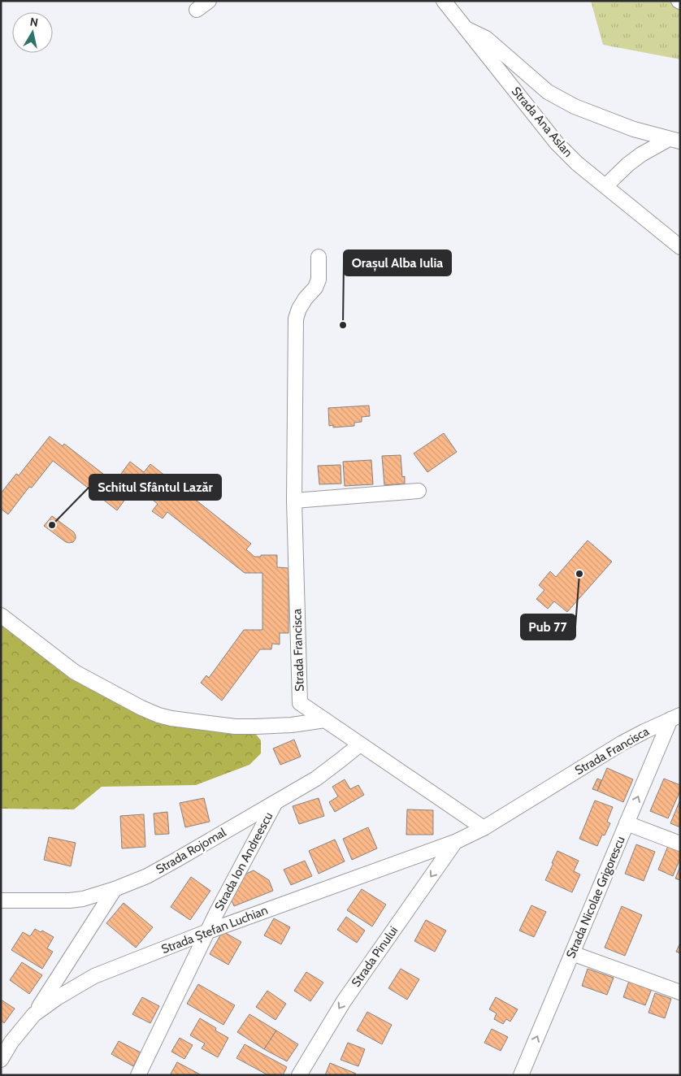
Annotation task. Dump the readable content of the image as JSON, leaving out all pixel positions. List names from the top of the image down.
{
  "streets": {
    "street": [
      "Strada Ana Aslan",
      "Strada Francisca",
      "Strada Rojomal",
      "Strada Ion Andreescu",
      "Strada Nicolae Grigorescu",
      "Strada Ștefan Luchian",
      "Strada Pinului"
    ]
  },
  "crossings": [
    ["Strada Francisca", "Strada Rojomal"],
    ["Strada Francisca", "Strada Nicolae Grigorescu"],
    ["Strada Francisca", "Strada Ștefan Luchian"],
    ["Strada Francisca", "Strada Pinului"],
    ["Strada Rojomal", "Strada Ion Andreescu"],
    ["Strada Ion Andreescu", "Strada Ștefan Luchian"],
    ["Strada Ștefan Luchian", "Strada Pinului"]
  ],
  "one_way": ["Strada Nicolae Grigorescu", "Strada Pinului"],
  "places": ["Orașul Alba Iulia", "Schitul Sfântul Lazăr", "Pub 77"],
  "north": "top"
}
